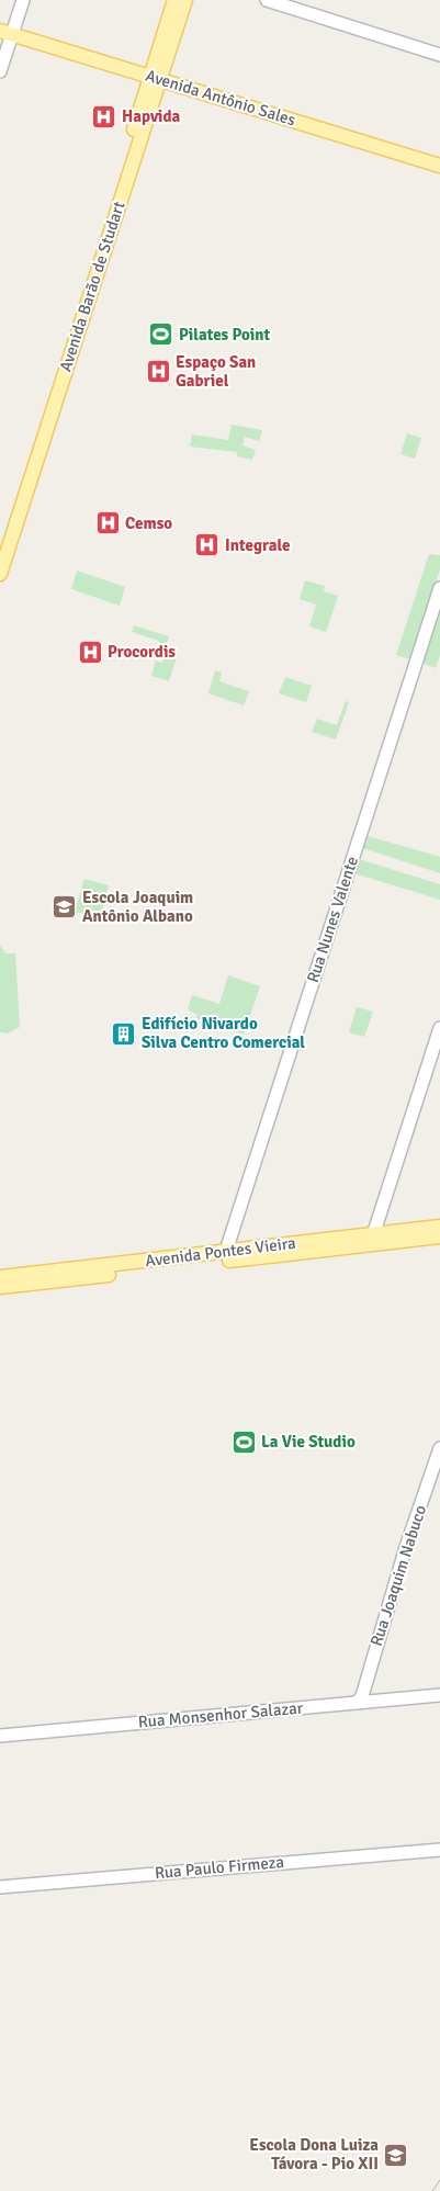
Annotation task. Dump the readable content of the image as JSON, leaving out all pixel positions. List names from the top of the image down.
{
  "streets": {
    "main road": ["Avenida Antônio Sales", "Avenida Barão de Studart", "Avenida Pontes Vieira"],
    "street": [
      "Rua Nunes Valente",
      "Rua Joaquim Nabuco",
      "Rua Monsenhor Salazar",
      "Rua Paulo Firmeza"
    ]
  },
  "crossings": [
    ["Avenida Antônio Sales", "Avenida Barão de Studart"],
    ["Rua Nunes Valente", "Avenida Pontes Vieira"],
    ["Rua Joaquim Nabuco", "Rua Monsenhor Salazar"]
  ],
  "places": {
    "hospital": [
      "Hapvida",
      "Espaço San Gabriel",
      "Cemso",
      "Integrale",
      "Procordis"
    ],
    "sports": ["Pilates Point", "La Vie Studio"],
    "school or university": ["Escola Joaquim Antônio Albano", "Escola Dona Luiza Távora - Pio XII"],
    "building": ["Edifício Nivardo Silva Centro Comercial"]
  }
}
